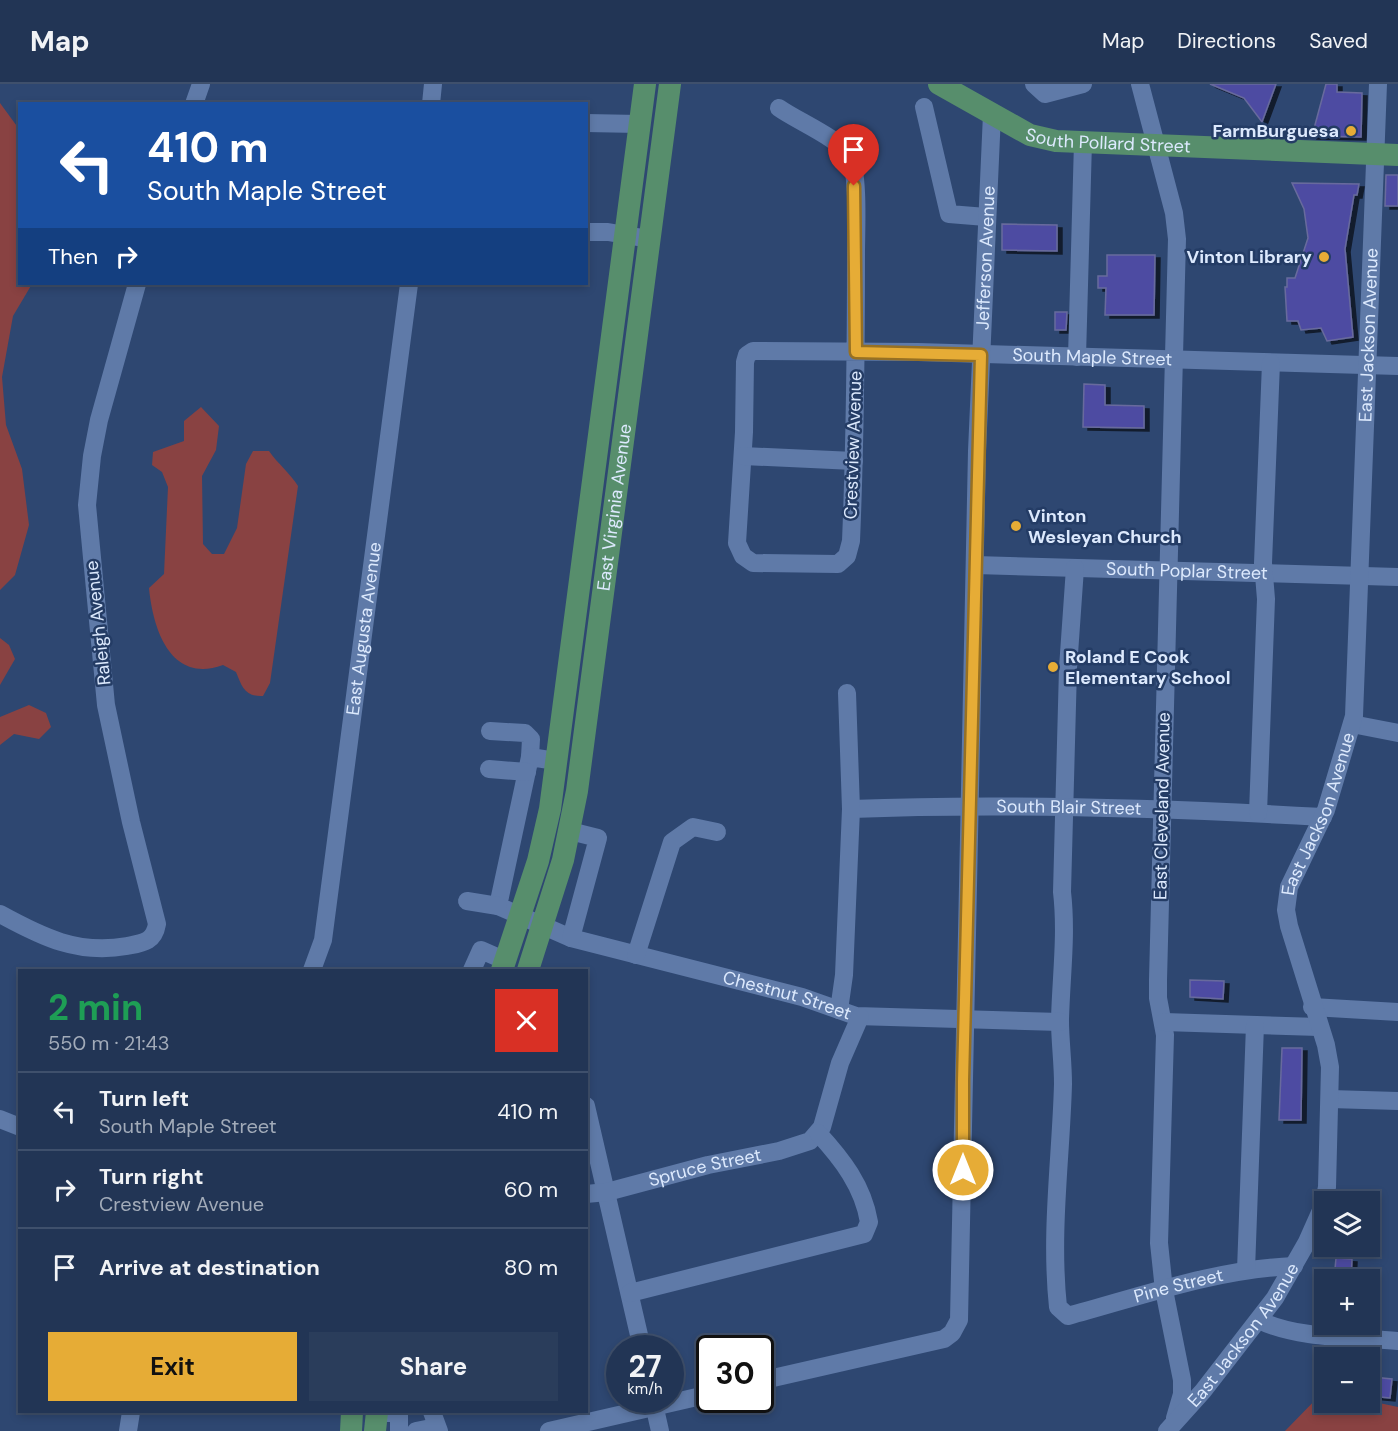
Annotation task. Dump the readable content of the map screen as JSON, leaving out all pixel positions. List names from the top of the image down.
{
  "streets": {
    "main road": ["South Pollard Street", "East Virginia Avenue"],
    "street": [
      "Jefferson Avenue",
      "East Jackson Avenue",
      "South Maple Street",
      "Crestview Avenue",
      "South Poplar Street",
      "Raleigh Avenue",
      "East Augusta Avenue",
      "East Cleveland Avenue",
      "South Blair Street",
      "Chestnut Street",
      "Spruce Street",
      "Pine Street"
    ]
  },
  "crossings": [
    ["South Pollard Street", "Jefferson Avenue"],
    ["South Pollard Street", "East Jackson Avenue"],
    ["South Pollard Street", "East Cleveland Avenue"],
    ["Jefferson Avenue", "South Maple Street"],
    ["Jefferson Avenue", "South Poplar Street"],
    ["Jefferson Avenue", "South Blair Street"],
    ["Jefferson Avenue", "Chestnut Street"],
    ["East Jackson Avenue", "South Maple Street"],
    ["East Jackson Avenue", "South Poplar Street"],
    ["East Jackson Avenue", "East Cleveland Avenue"],
    ["East Jackson Avenue", "South Blair Street"],
    ["East Jackson Avenue", "Pine Street"],
    ["South Maple Street", "Crestview Avenue"],
    ["South Maple Street", "East Cleveland Avenue"],
    ["East Virginia Avenue", "Chestnut Street"],
    ["South Poplar Street", "East Cleveland Avenue"],
    ["East Cleveland Avenue", "South Blair Street"],
    ["East Cleveland Avenue", "Pine Street"],
    ["Chestnut Street", "Pine Street"]
  ],
  "places": [
    "FarmBurguesa",
    "Vinton Library",
    "Vinton Wesleyan Church",
    "Roland E Cook Elementary School"
  ],
  "page": {
    "header": "Map",
    "nav": ["Map", "Directions", "Saved"],
    "turn": ["410 m", "South Maple Street"],
    "then": "Then",
    "heading": ["2 min", "550 m · 21:43"],
    "list": [
      {
        "name": "Turn left",
        "note": "South Maple Street",
        "value": "410 m"
      },
      {
        "name": "Turn right",
        "note": "Crestview Avenue",
        "value": "60 m"
      },
      {
        "name": "Arrive at destination",
        "value": "80 m"
      }
    ],
    "map_buttons": ["+", "−"],
    "buttons": ["Exit", "Share"],
    "speed": "27 km/h",
    "limit": "30"
  }
}
